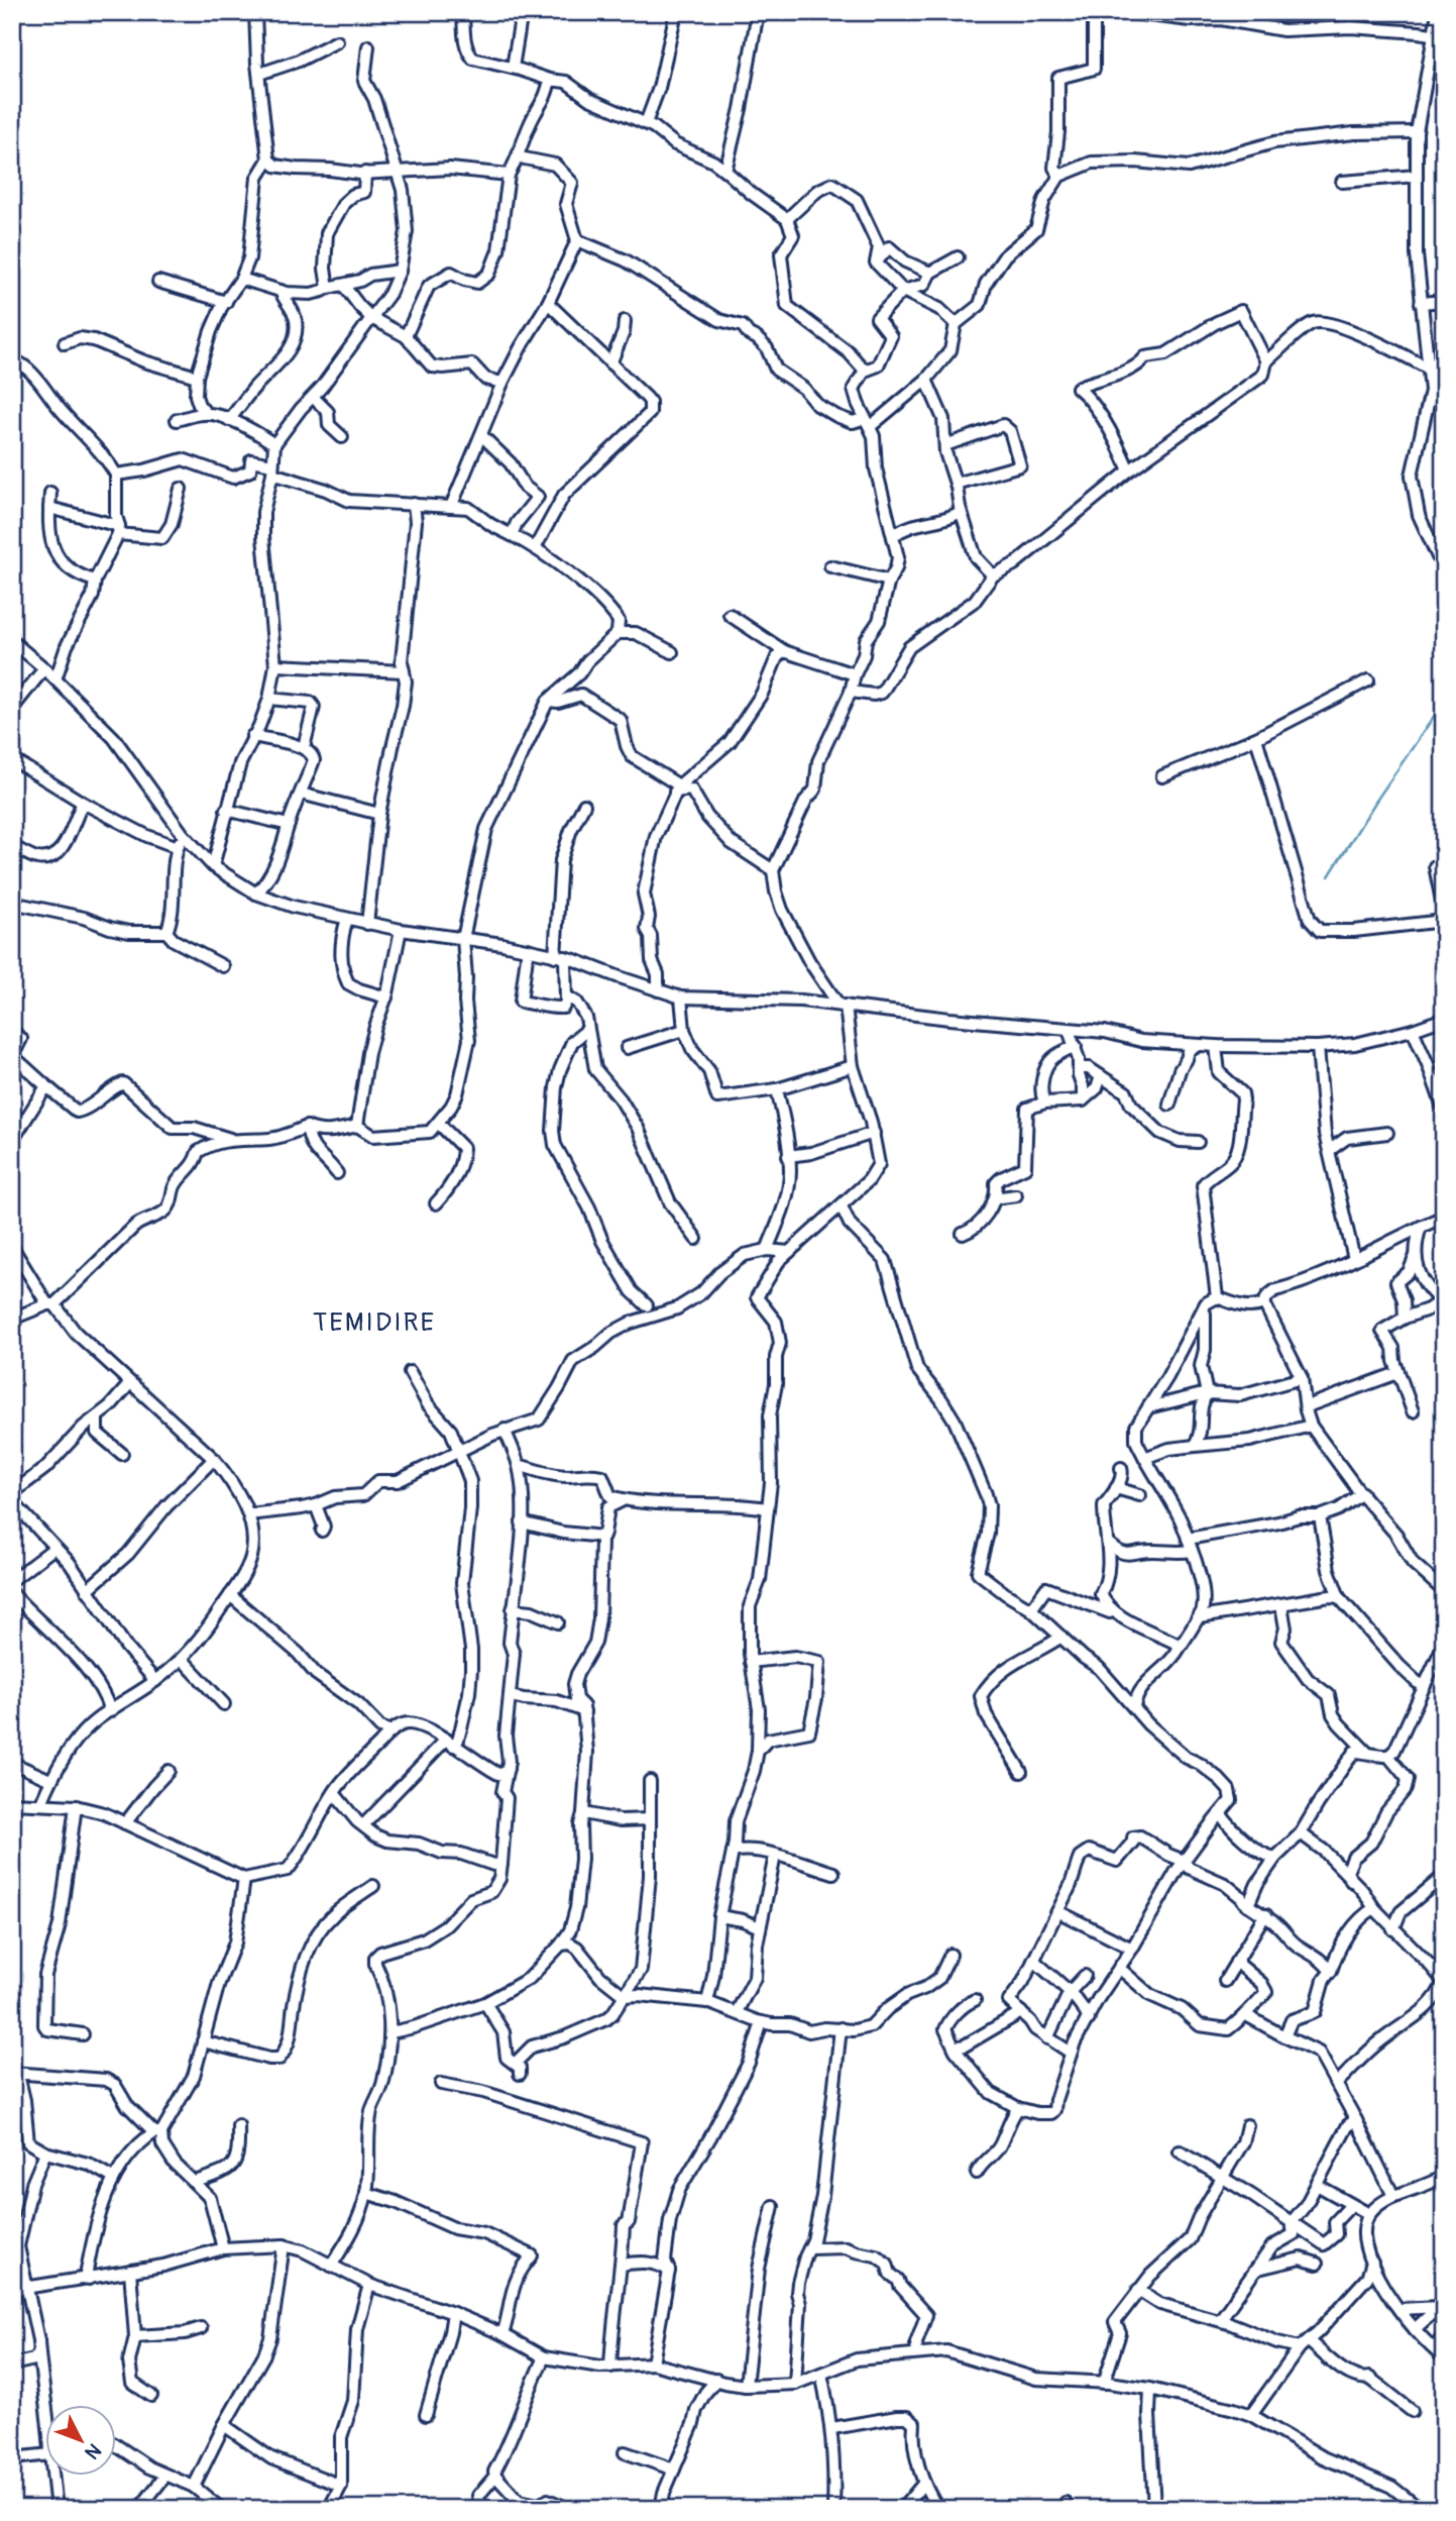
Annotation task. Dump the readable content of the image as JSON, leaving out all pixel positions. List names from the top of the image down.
{
  "districts": ["TEMIDIRE"],
  "north": "bottom right"
}
